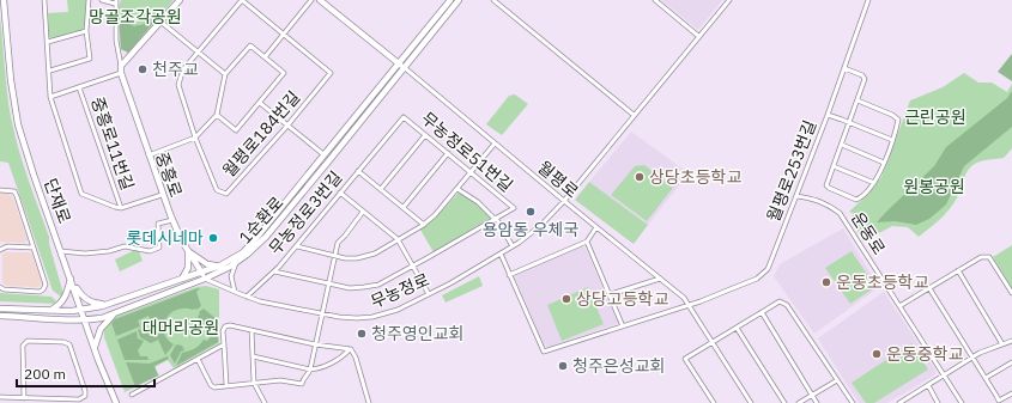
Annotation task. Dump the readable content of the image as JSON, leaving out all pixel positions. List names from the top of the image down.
{
  "streets": {
    "street": [
      "월평로184번길",
      "중흥로11번길",
      "무농정로51번길",
      "월평로253번길",
      "중흥로",
      "월평로",
      "단재로",
      "무농정로3번길",
      "1순환로",
      "운동로",
      "무농정로"
    ]
  },
  "crossings": [
    ["중흥로11번길", "중흥로"],
    ["무농정로51번길", "무농정로3번길"],
    ["월평로253번길", "월평로"],
    ["월평로253번길", "운동로"],
    ["중흥로", "1순환로"],
    ["중흥로", "무농정로"],
    ["월평로", "1순환로"],
    ["월평로", "무농정로"],
    ["단재로", "1순환로"],
    ["무농정로3번길", "무농정로"],
    ["1순환로", "무농정로"]
  ],
  "parks": [
    "망골조각공원",
    "근린공원",
    "원봉공원",
    "대머리공원"
  ],
  "places": [
    "천주교",
    "상당초등학교",
    "용암동 우체국",
    "롯데시네마",
    "운동초등학교",
    "상당고등학교",
    "청주영인교회",
    "운동중학교",
    "청주은성교회"
  ],
  "scale_bar": "200 m"
}
